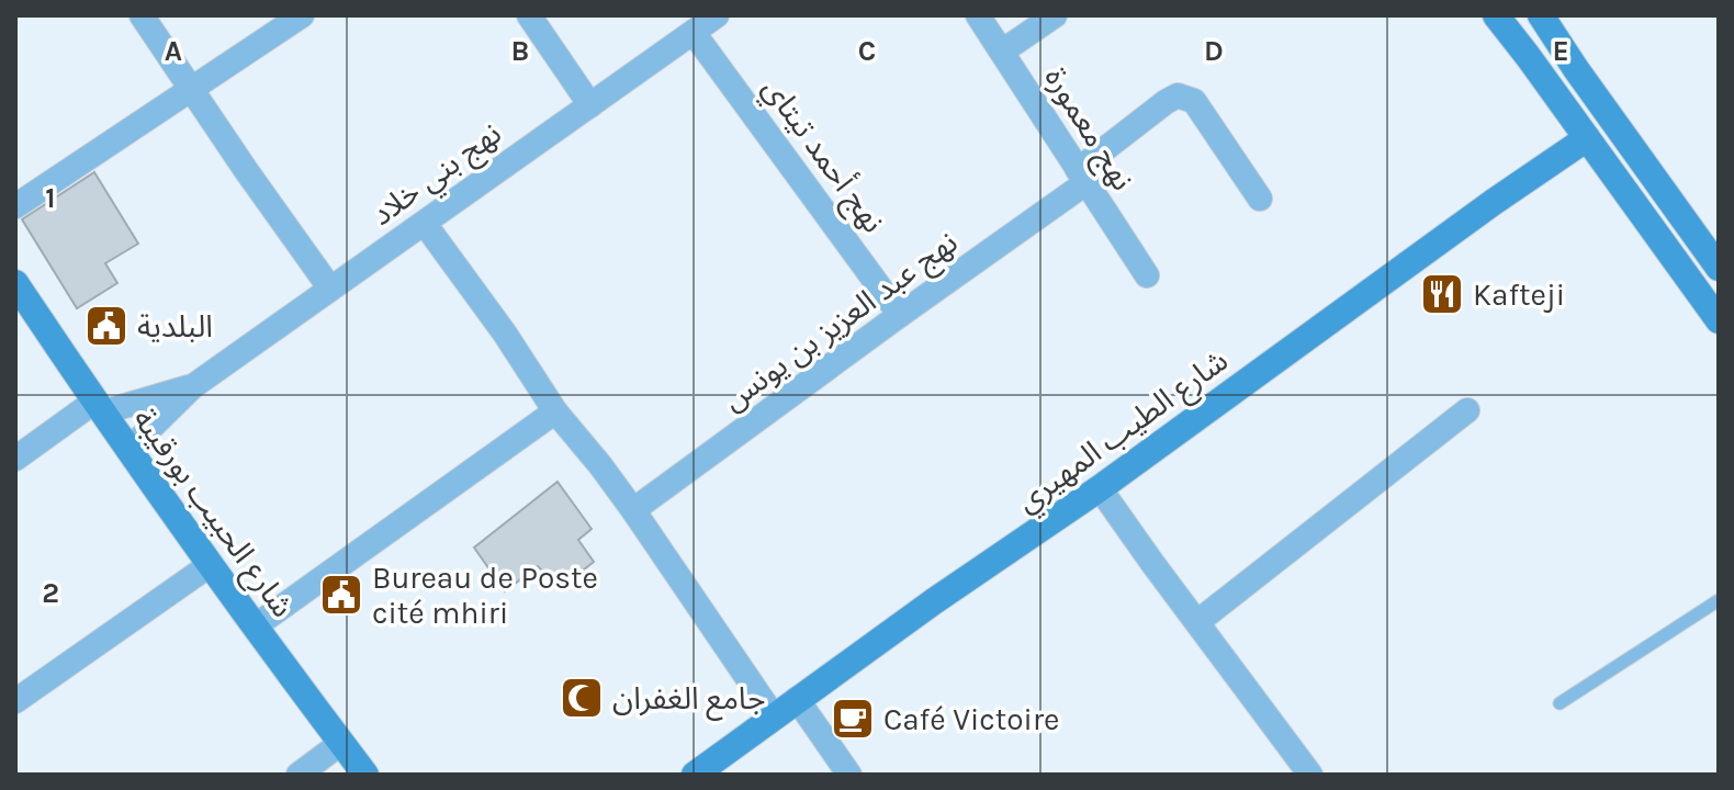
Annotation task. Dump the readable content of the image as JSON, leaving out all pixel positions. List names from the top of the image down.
{
  "streets": {
    "street": [
      "نهج معمورة",
      "نهج أحمد تيتاي",
      "نهج بني خلاد",
      "نهج عبد العزيز بن يونس",
      "شارع الطيب المهيري",
      "شارع الحبيب بورقيبة"
    ]
  },
  "crossings": [
    ["نهج معمورة", "نهج عبد العزيز بن يونس"],
    ["نهج أحمد تيتاي", "نهج بني خلاد"],
    ["نهج أحمد تيتاي", "نهج عبد العزيز بن يونس"],
    ["نهج بني خلاد", "شارع الحبيب بورقيبة"]
  ],
  "places": {
    "restaurant": ["Kafteji"],
    "public building": ["البلدية", "Bureau de Poste cité mhiri"],
    "mosque": ["جامع الغفران"],
    "cafe": ["Café Victoire"]
  },
  "grid": {
    "columns": [
      "A",
      "B",
      "C",
      "D",
      "E"
    ],
    "rows": ["1", "2"]
  }
}
